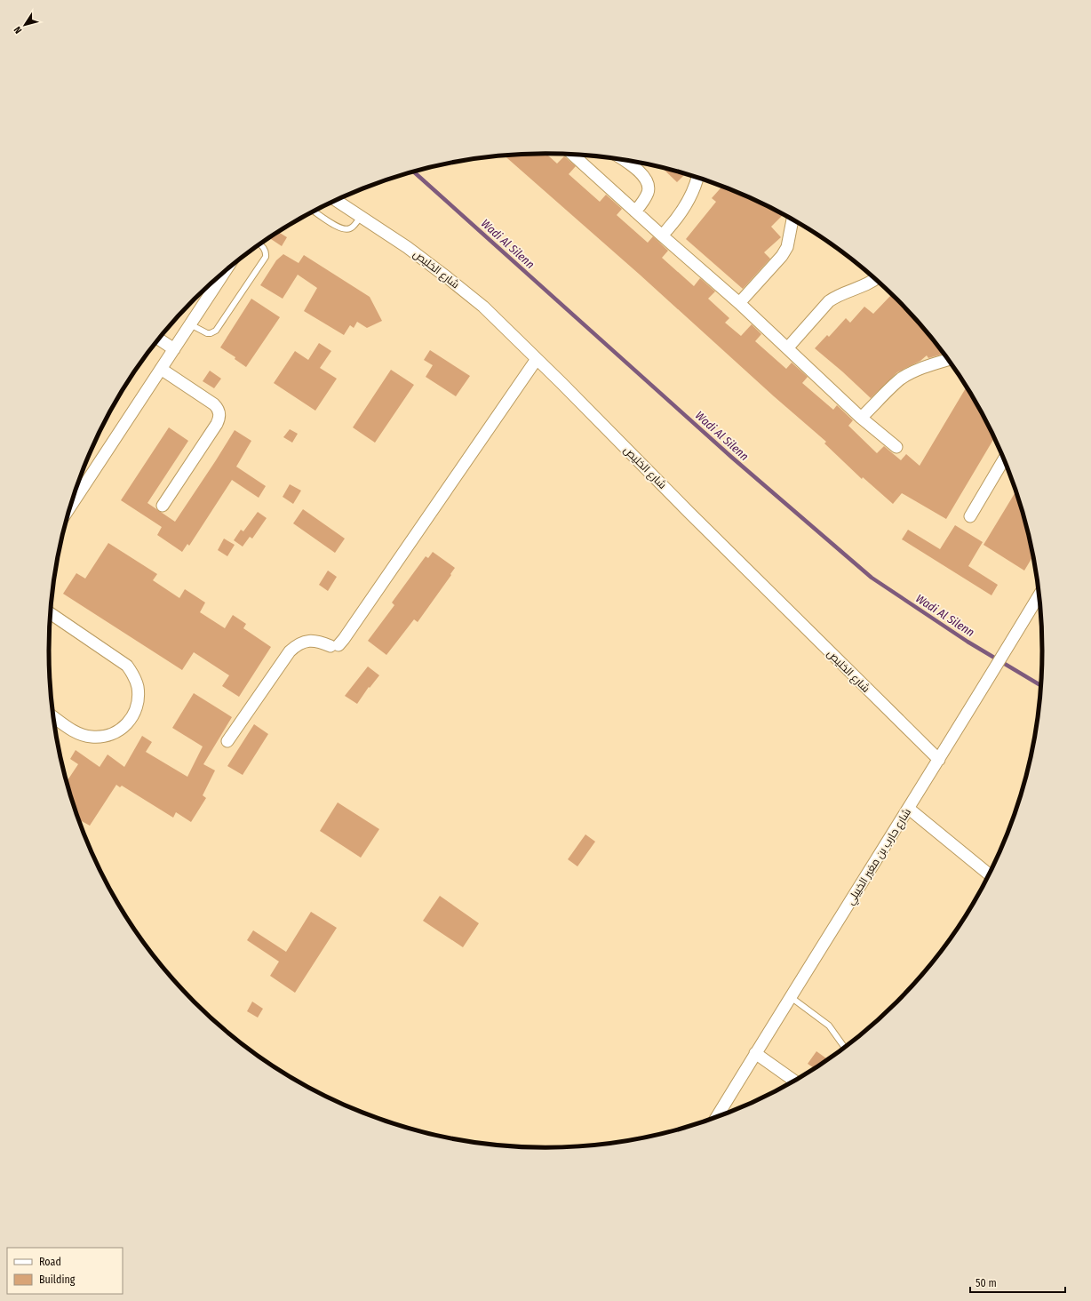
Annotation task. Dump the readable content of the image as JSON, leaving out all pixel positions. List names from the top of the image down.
{
  "streets": {
    "street": ["شارع الخليص", "شارع حارب بن مغير الخييلي"]
  },
  "crossings": [
    ["شارع الخليص", "شارع حارب بن مغير الخييلي"]
  ],
  "water": ["Wadi Al Silenn"],
  "legend": ["Road", "Building"],
  "scale_bar": "50 m",
  "north": "bottom left"
}
